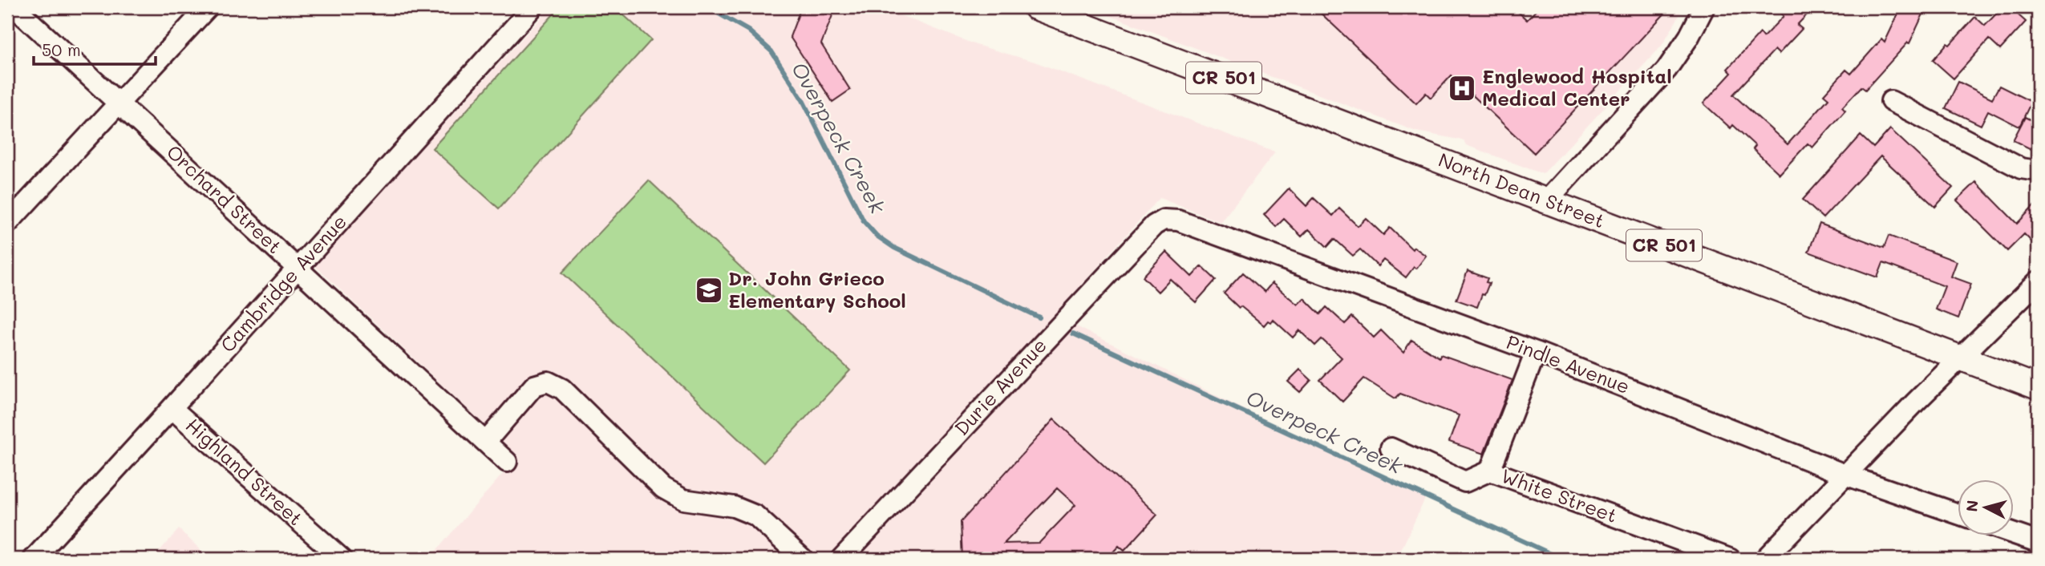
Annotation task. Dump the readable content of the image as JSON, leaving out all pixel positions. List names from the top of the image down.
{
  "streets": {
    "main road": ["CR 501", "North Dean Street"],
    "street": [
      "Orchard Street",
      "Cambridge Avenue",
      "Pindle Avenue",
      "Durie Avenue",
      "Highland Street",
      "White Street"
    ]
  },
  "crossings": [
    ["Orchard Street", "Cambridge Avenue"],
    ["Cambridge Avenue", "Highland Street"],
    ["Pindle Avenue", "Durie Avenue"]
  ],
  "water": ["Overpeck Creek"],
  "places": {
    "hospital": ["Englewood Hospital Medical Center"],
    "school or university": ["Dr. John Grieco Elementary School"]
  },
  "scale_bar": "50 m",
  "north": "left"
}
